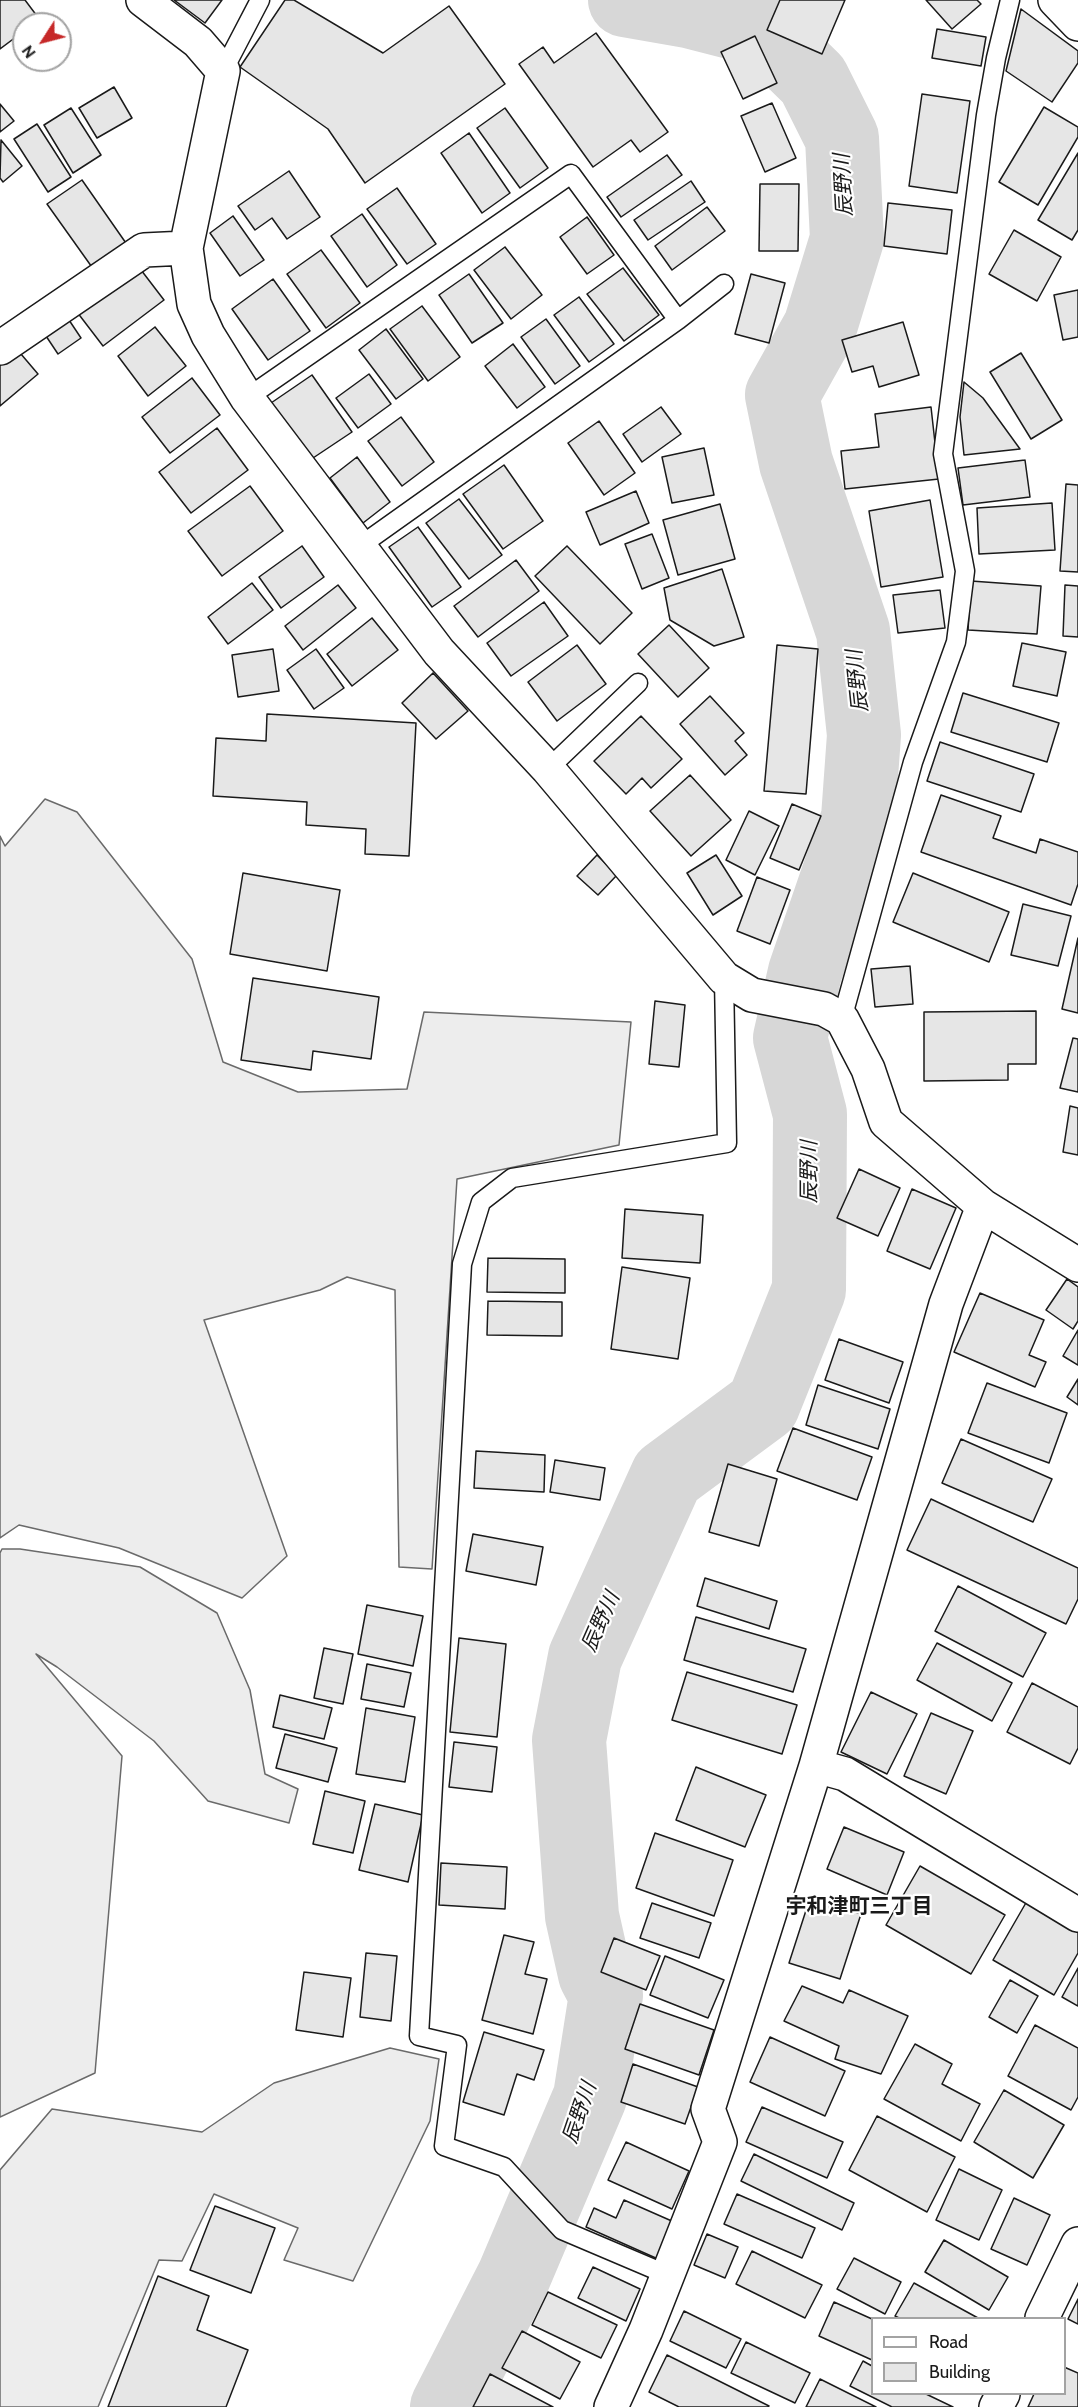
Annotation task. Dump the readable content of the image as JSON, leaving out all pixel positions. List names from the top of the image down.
{
  "districts": ["宇和津町三丁目"],
  "water": ["辰野川"],
  "legend": ["Road", "Building"],
  "north": "bottom left"
}
